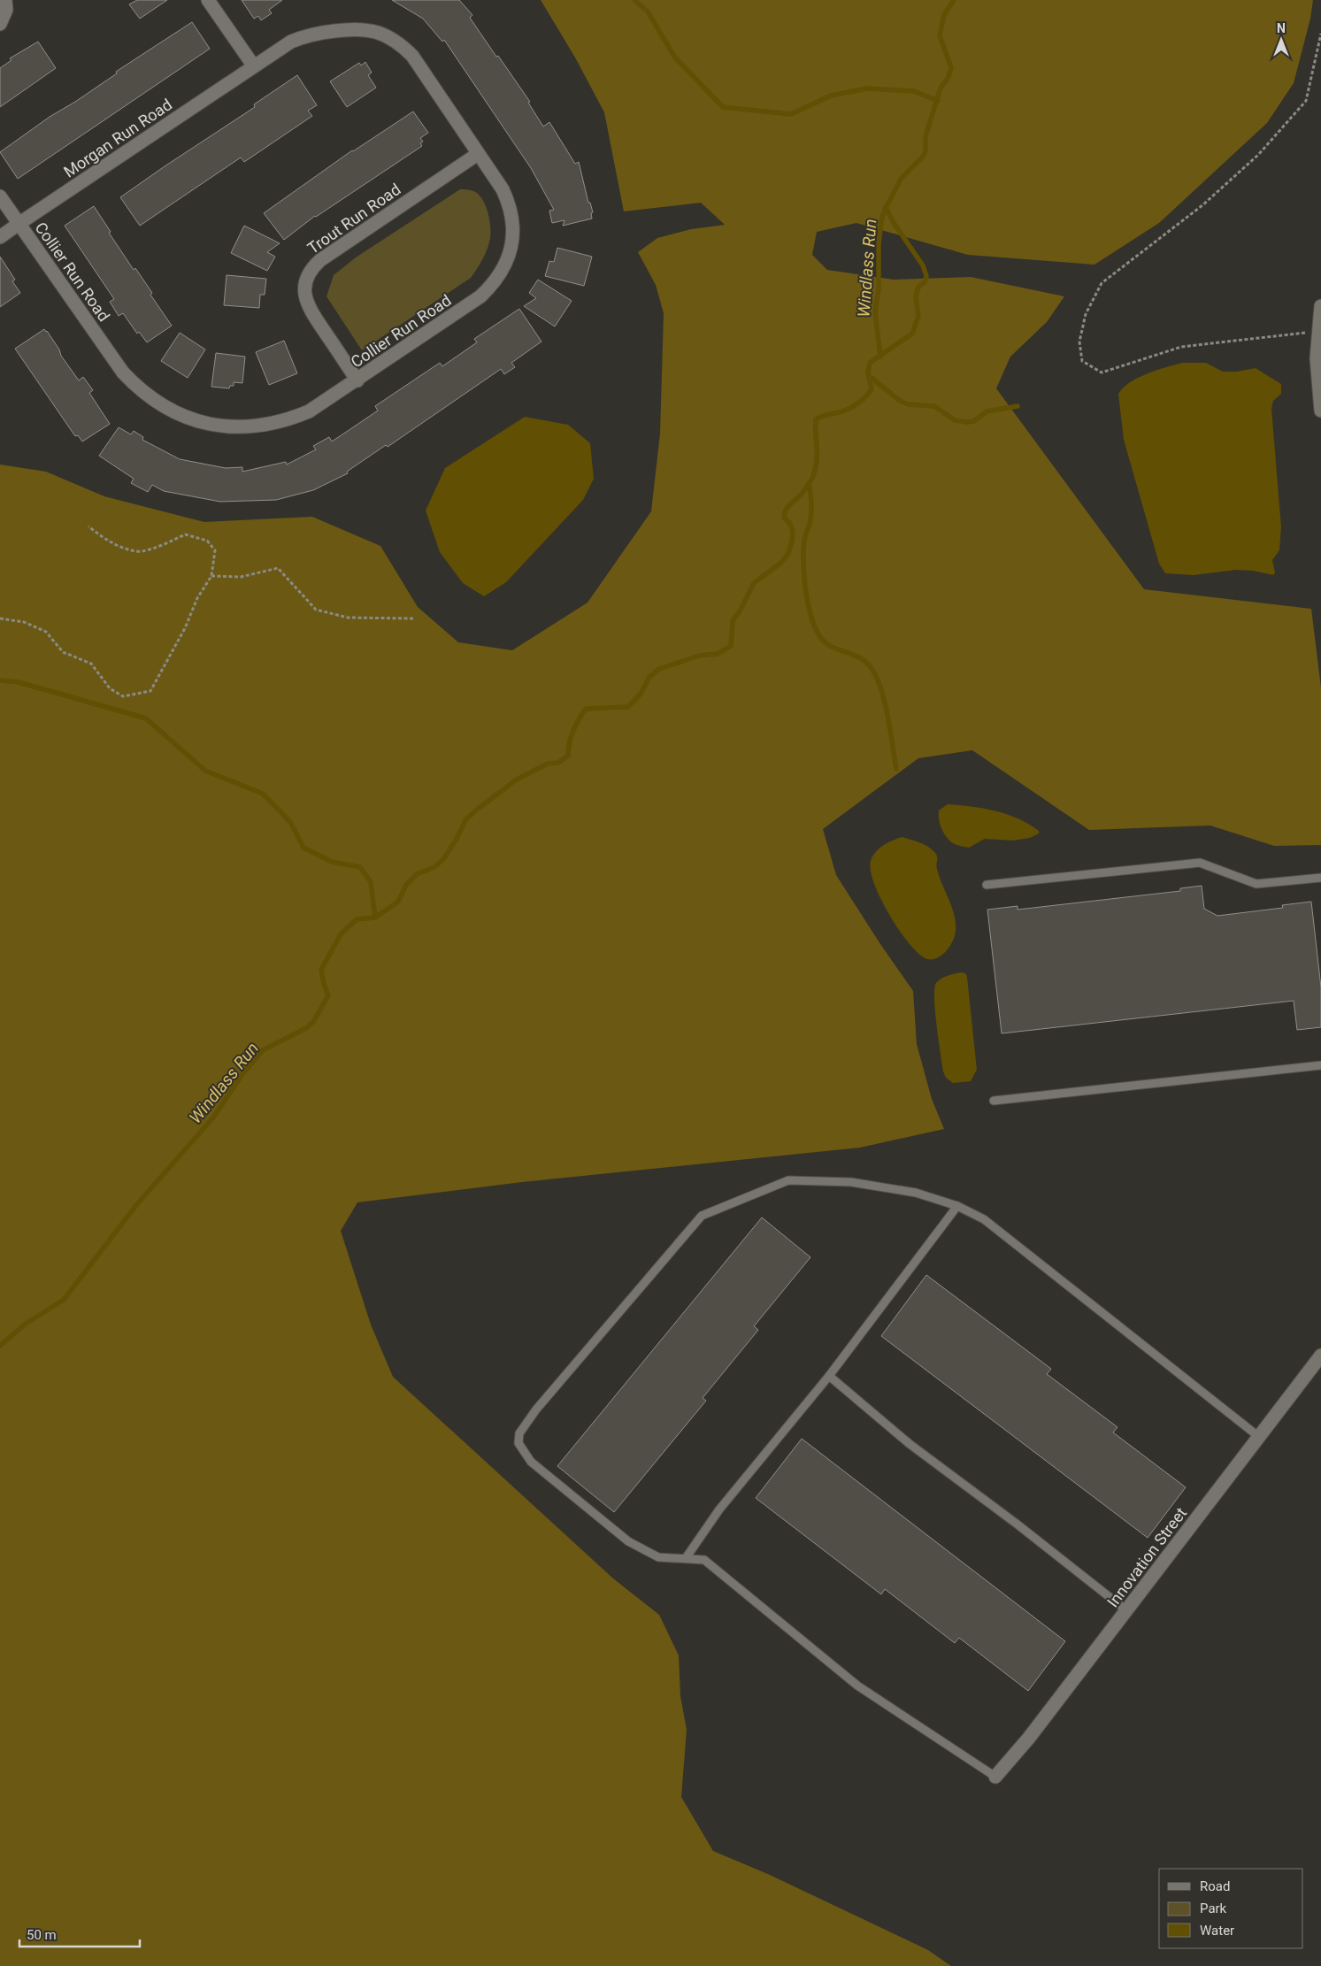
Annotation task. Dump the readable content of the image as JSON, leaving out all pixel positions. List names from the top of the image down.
{
  "streets": {
    "street": [
      "Morgan Run Road",
      "Trout Run Road",
      "Collier Run Road",
      "Innovation Street"
    ]
  },
  "crossings": [
    ["Morgan Run Road", "Collier Run Road"],
    ["Trout Run Road", "Collier Run Road"]
  ],
  "water": ["Windlass Run"],
  "legend": ["Road", "Park", "Water"],
  "scale_bar": "50 m",
  "north": "top"
}
